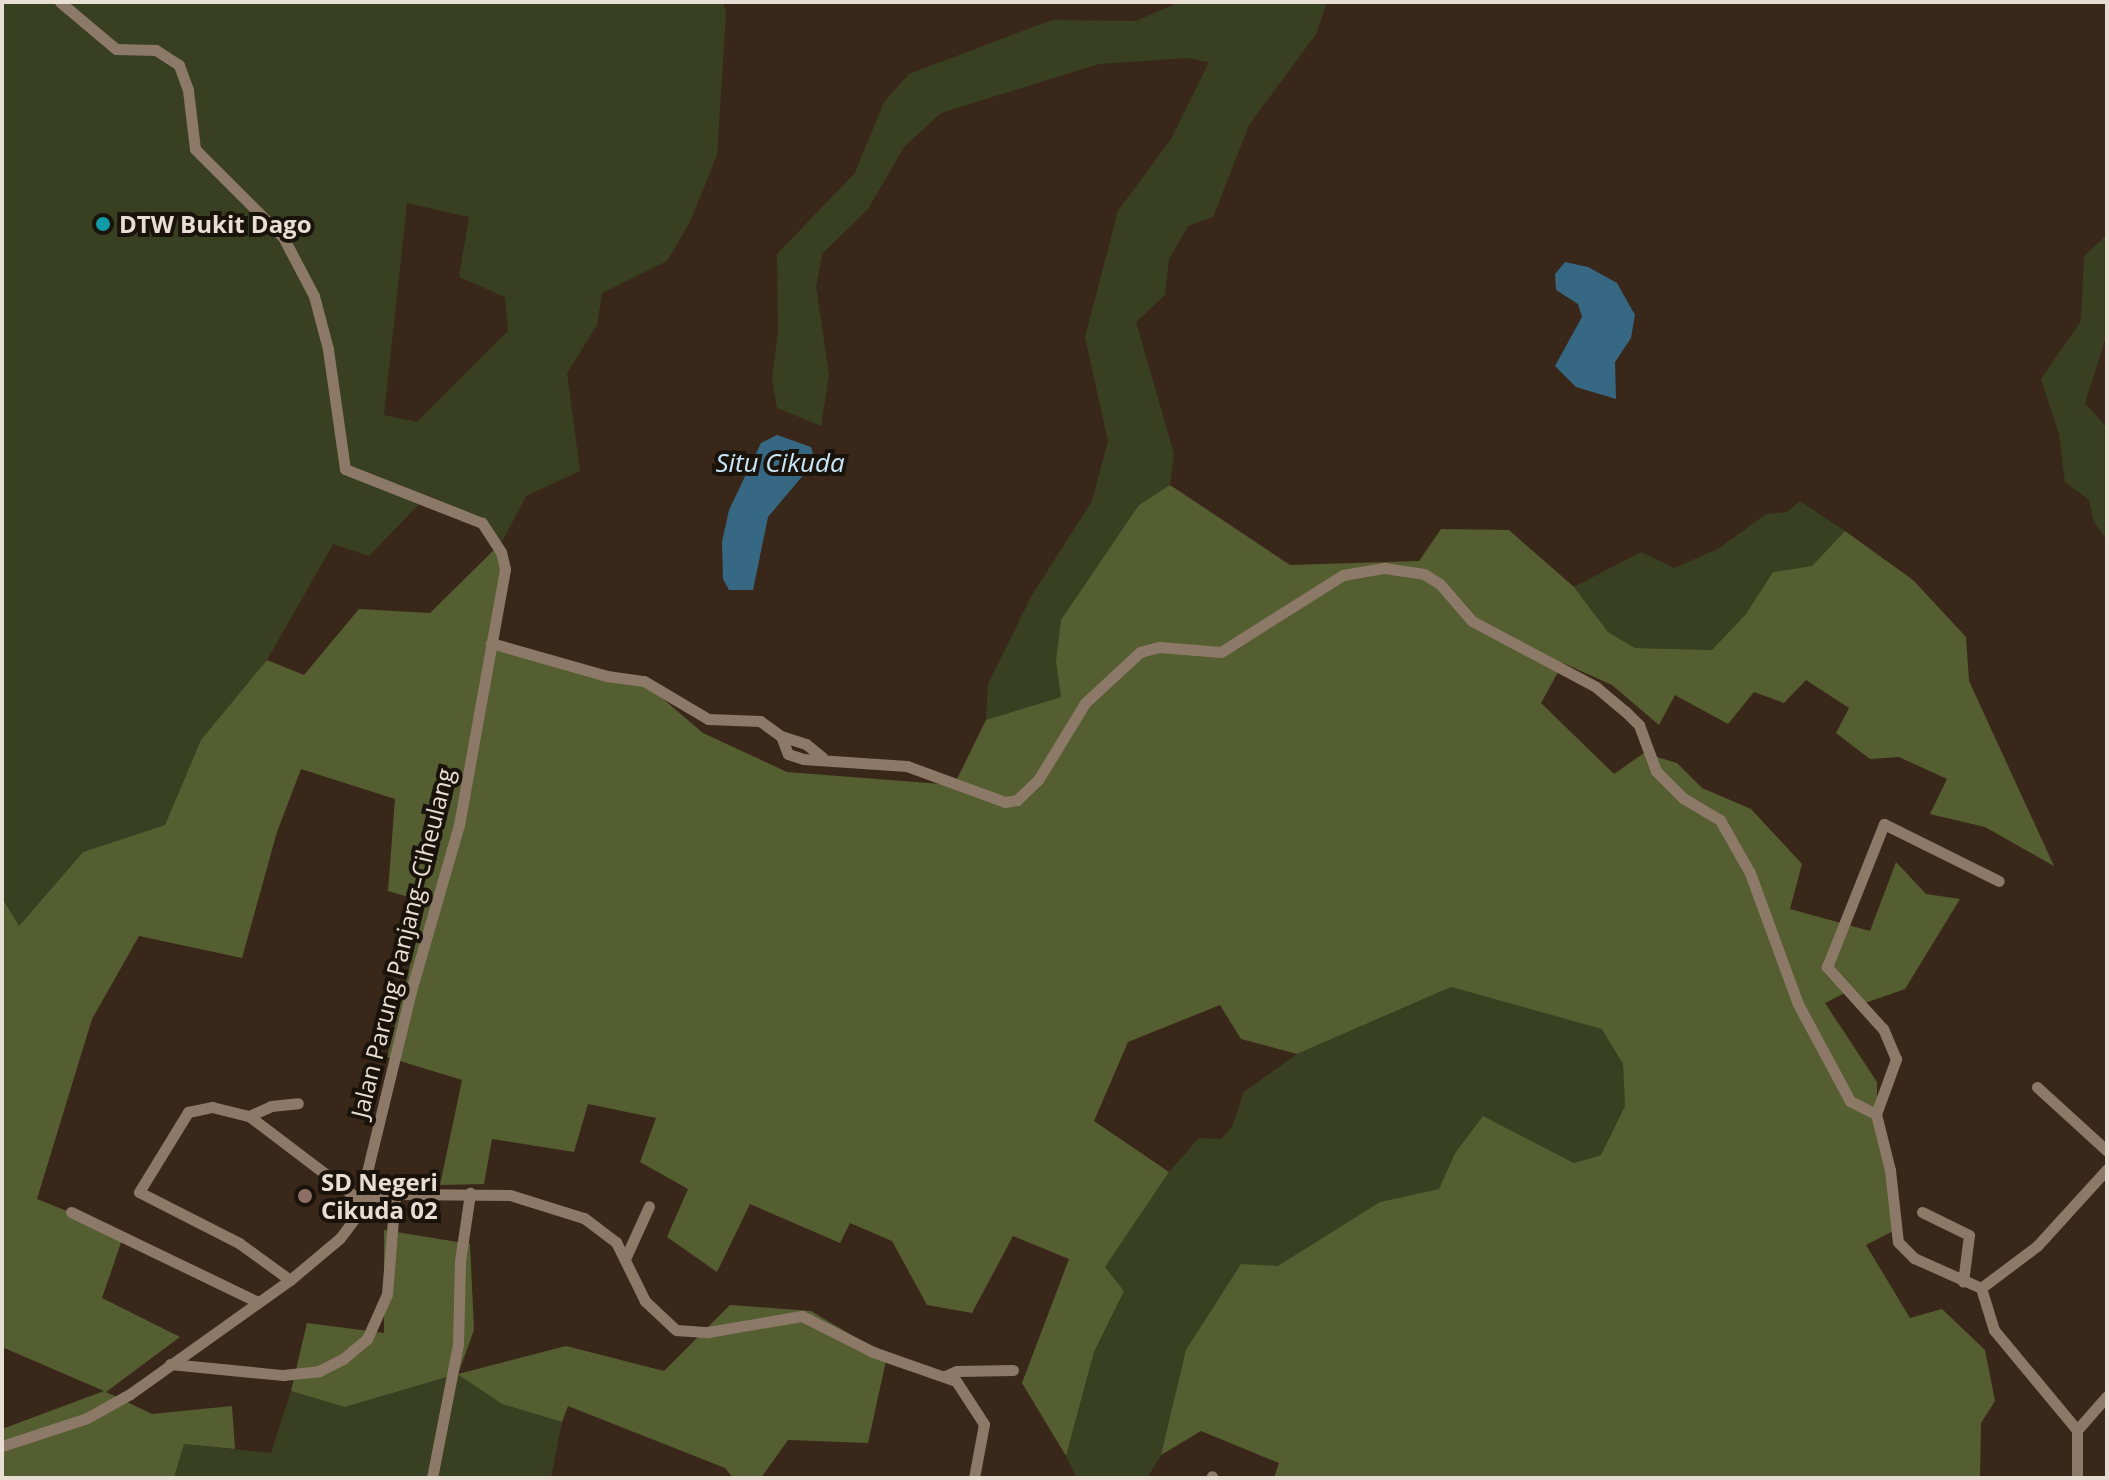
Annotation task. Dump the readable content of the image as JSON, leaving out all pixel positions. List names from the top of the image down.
{
  "streets": {
    "street": ["Jalan Parung Panjang–Ciheulang"]
  },
  "water": ["Situ Cikuda"],
  "places": ["DTW Bukit Dago", "SD Negeri Cikuda 02"]
}
